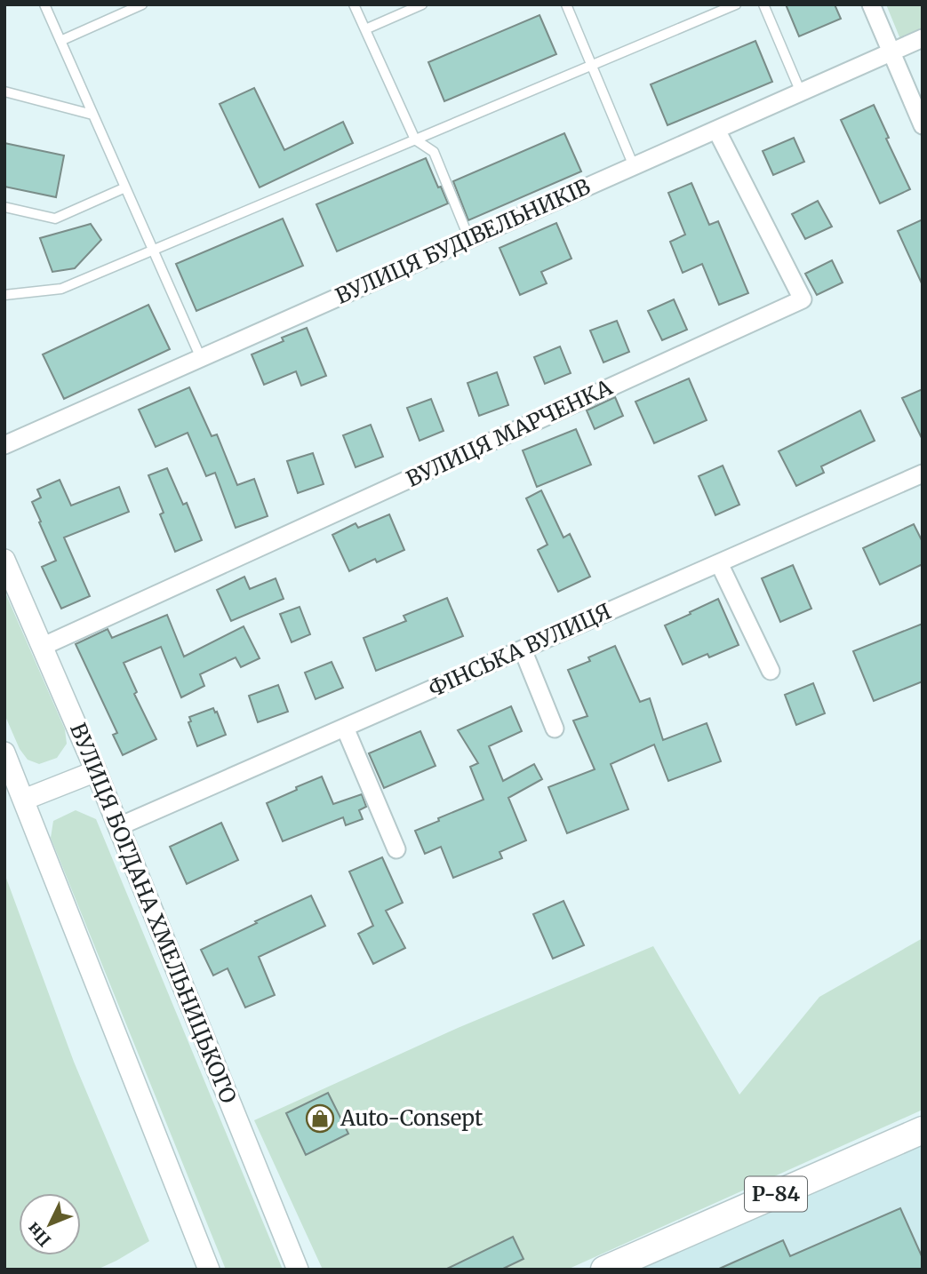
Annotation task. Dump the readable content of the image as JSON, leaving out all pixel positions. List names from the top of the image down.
{
  "streets": {
    "main road": ["Р-84"],
    "street": [
      "ВУЛИЦЯ БУДІВЕЛЬНИКІВ",
      "ВУЛИЦЯ МАРЧЕНКА",
      "ФІНСЬКА ВУЛИЦЯ",
      "ВУЛИЦЯ БОГДАНА ХМЕЛЬНИЦЬКОГО"
    ]
  },
  "crossings": [
    ["ВУЛИЦЯ БУДІВЕЛЬНИКІВ", "ВУЛИЦЯ МАРЧЕНКА"],
    ["ВУЛИЦЯ МАРЧЕНКА", "ВУЛИЦЯ БОГДАНА ХМЕЛЬНИЦЬКОГО"],
    ["ФІНСЬКА ВУЛИЦЯ", "ВУЛИЦЯ БОГДАНА ХМЕЛЬНИЦЬКОГО"]
  ],
  "places": {
    "shop": ["Auto-Consept"]
  },
  "north": "bottom left"
}
